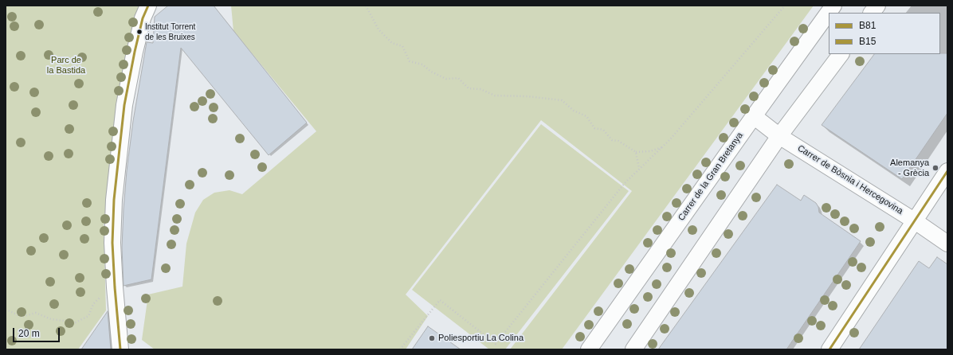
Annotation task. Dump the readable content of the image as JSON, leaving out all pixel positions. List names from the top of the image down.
{
  "streets": {
    "street": ["Carrer de la Gran Bretanya", "Carrer de Bòsnia i Hercegovina"]
  },
  "crossings": [
    ["Carrer de la Gran Bretanya", "Carrer de Bòsnia i Hercegovina"]
  ],
  "parks": ["Parc de la Bastida"],
  "places": ["Institut Torrent de les Bruixes", "Alemanya - Grècia", "Poliesportiu La Colina"],
  "lines": ["transit line B81", "transit line B15"],
  "legend": ["B81", "B15"],
  "scale_bar": "20 m"
}
